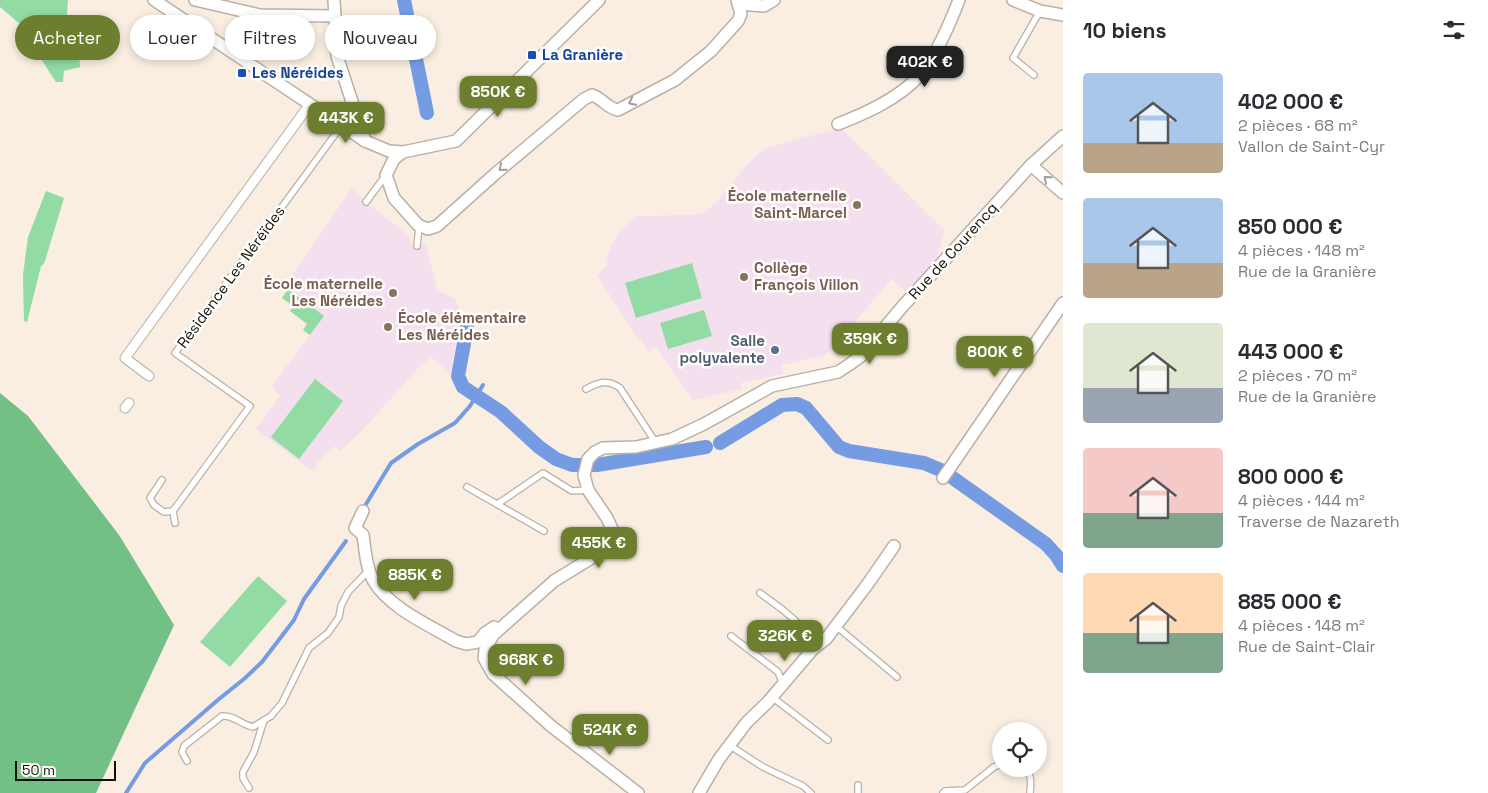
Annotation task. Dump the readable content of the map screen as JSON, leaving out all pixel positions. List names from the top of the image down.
{
  "streets": {
    "street": ["Rue de Courencq"],
    "lane": ["Résidence Les Néréïdes"]
  },
  "places": {
    "transit": ["La Granière", "Les Néréides"],
    "other": [
      "École maternelle Saint-Marcel",
      "Collège François Villon",
      "École maternelle Les Néréides",
      "École élémentaire Les Néréides",
      "Salle polyvalente"
    ]
  },
  "scale_bar": "50 m",
  "page": {
    "heading": "10 biens",
    "chip": [
      "Acheter",
      "Louer",
      "Filtres",
      "Nouveau"
    ],
    "price": [
      "402K €",
      "850K €",
      "443K €",
      "359K €",
      "800K €",
      "455K €",
      "885K €",
      "326K €",
      "968K €",
      "524K €"
    ],
    "list": [
      {
        "name": "402 000 €",
        "note": "2 pièces · 68 m² · Vallon de Saint-Cyr"
      },
      {
        "name": "850 000 €",
        "note": "4 pièces · 148 m² · Rue de la Granière"
      },
      {
        "name": "443 000 €",
        "note": "2 pièces · 70 m² · Rue de la Granière"
      },
      {
        "name": "800 000 €",
        "note": "4 pièces · 144 m² · Traverse de Nazareth"
      },
      {
        "name": "885 000 €",
        "note": "4 pièces · 148 m² · Rue de Saint-Clair"
      }
    ],
    "scale": "50 m"
  }
}
